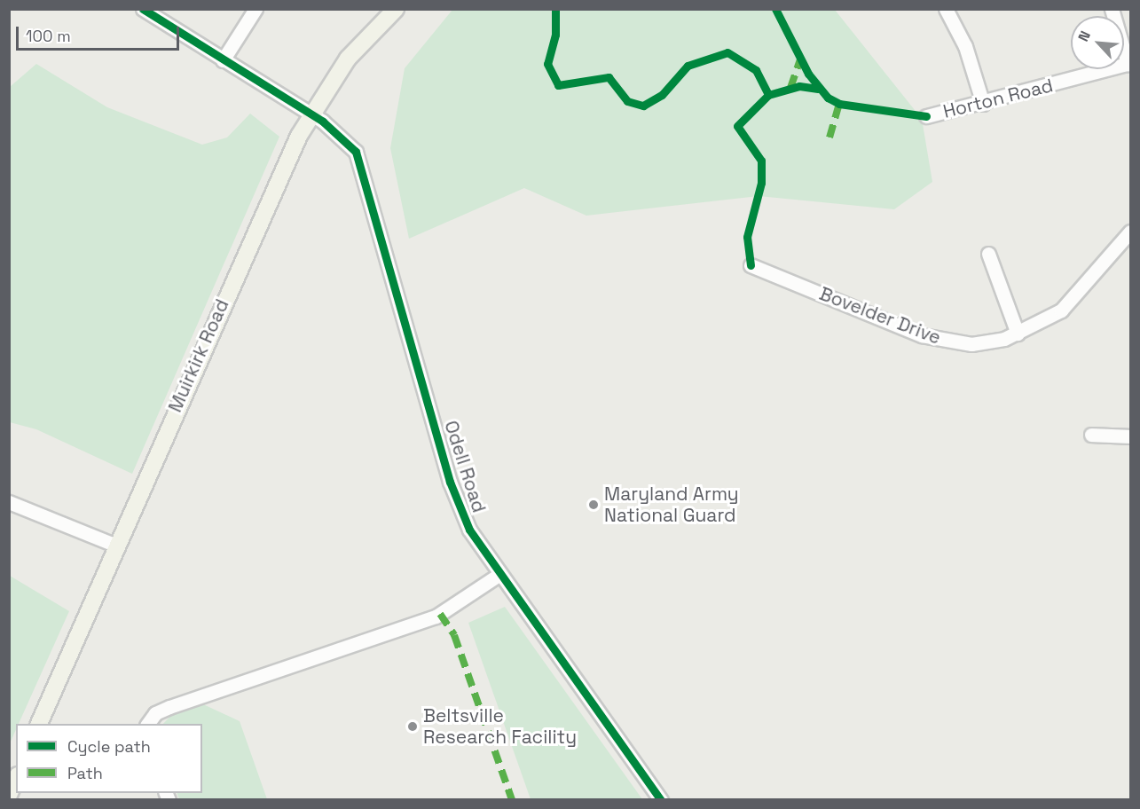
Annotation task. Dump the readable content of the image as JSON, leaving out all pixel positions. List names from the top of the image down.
{
  "streets": {
    "main road": ["Muirkirk Road"],
    "street": ["Horton Road", "Bovelder Drive", "Odell Road"]
  },
  "crossings": [
    ["Muirkirk Road", "Odell Road"]
  ],
  "places": ["Maryland Army National Guard", "Beltsville Research Facility"],
  "legend": ["Cycle path", "Path"],
  "scale_bar": "100 m",
  "north": "top left"
}
